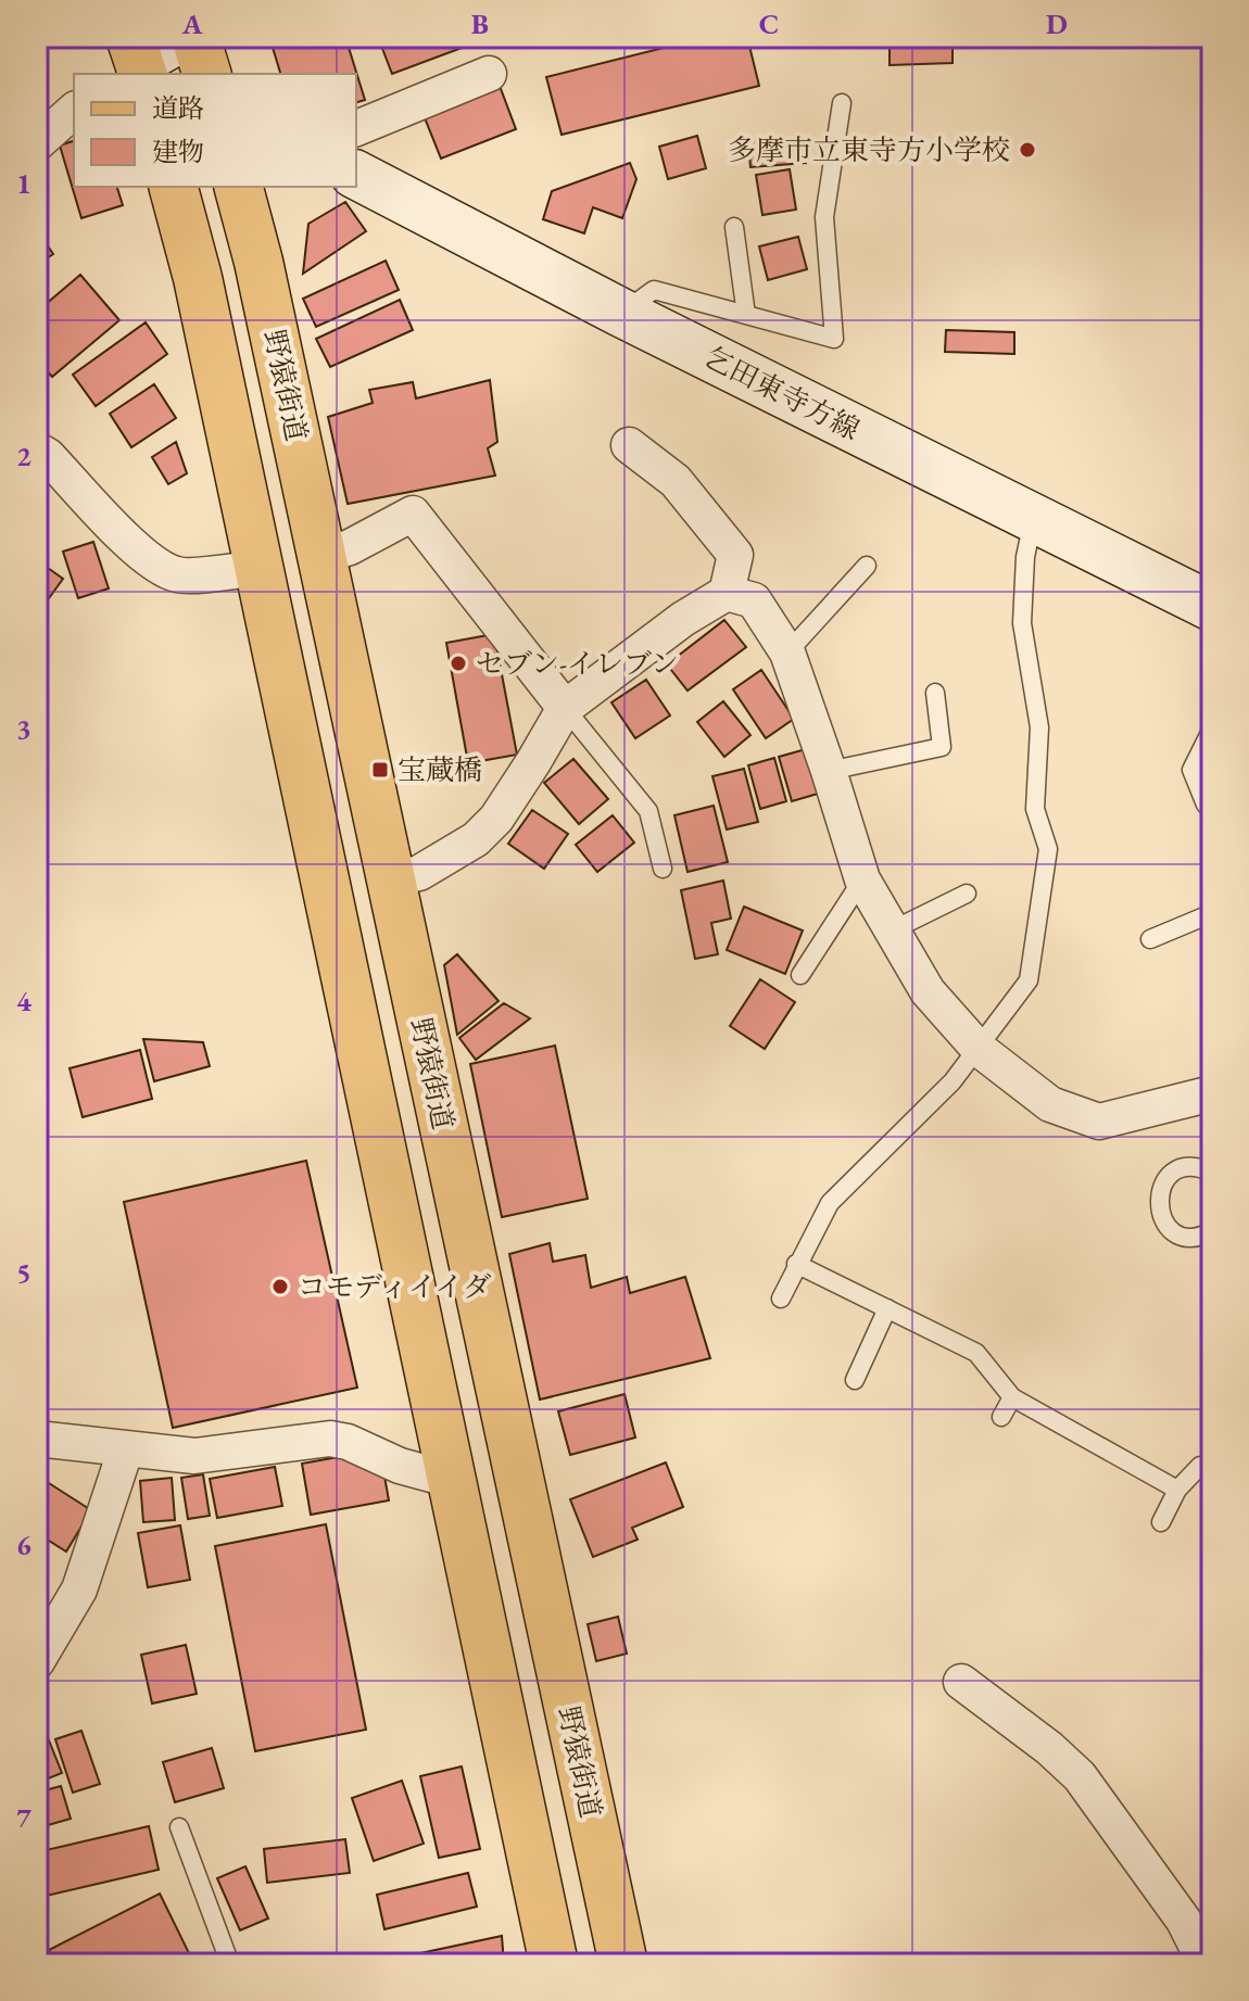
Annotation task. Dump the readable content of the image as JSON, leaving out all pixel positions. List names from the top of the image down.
{
  "streets": {
    "main road": ["野猿街道", "乞田東寺方線"]
  },
  "places": {
    "other": ["多摩市立東寺方小学校", "セブン-イレブン", "コモディイイダ"],
    "transit": ["宝蔵橋"]
  },
  "legend": ["道路", "建物"],
  "grid": {
    "columns": [
      "A",
      "B",
      "C",
      "D"
    ],
    "rows": [
      "1",
      "2",
      "3",
      "4",
      "5",
      "6",
      "7"
    ]
  }
}
